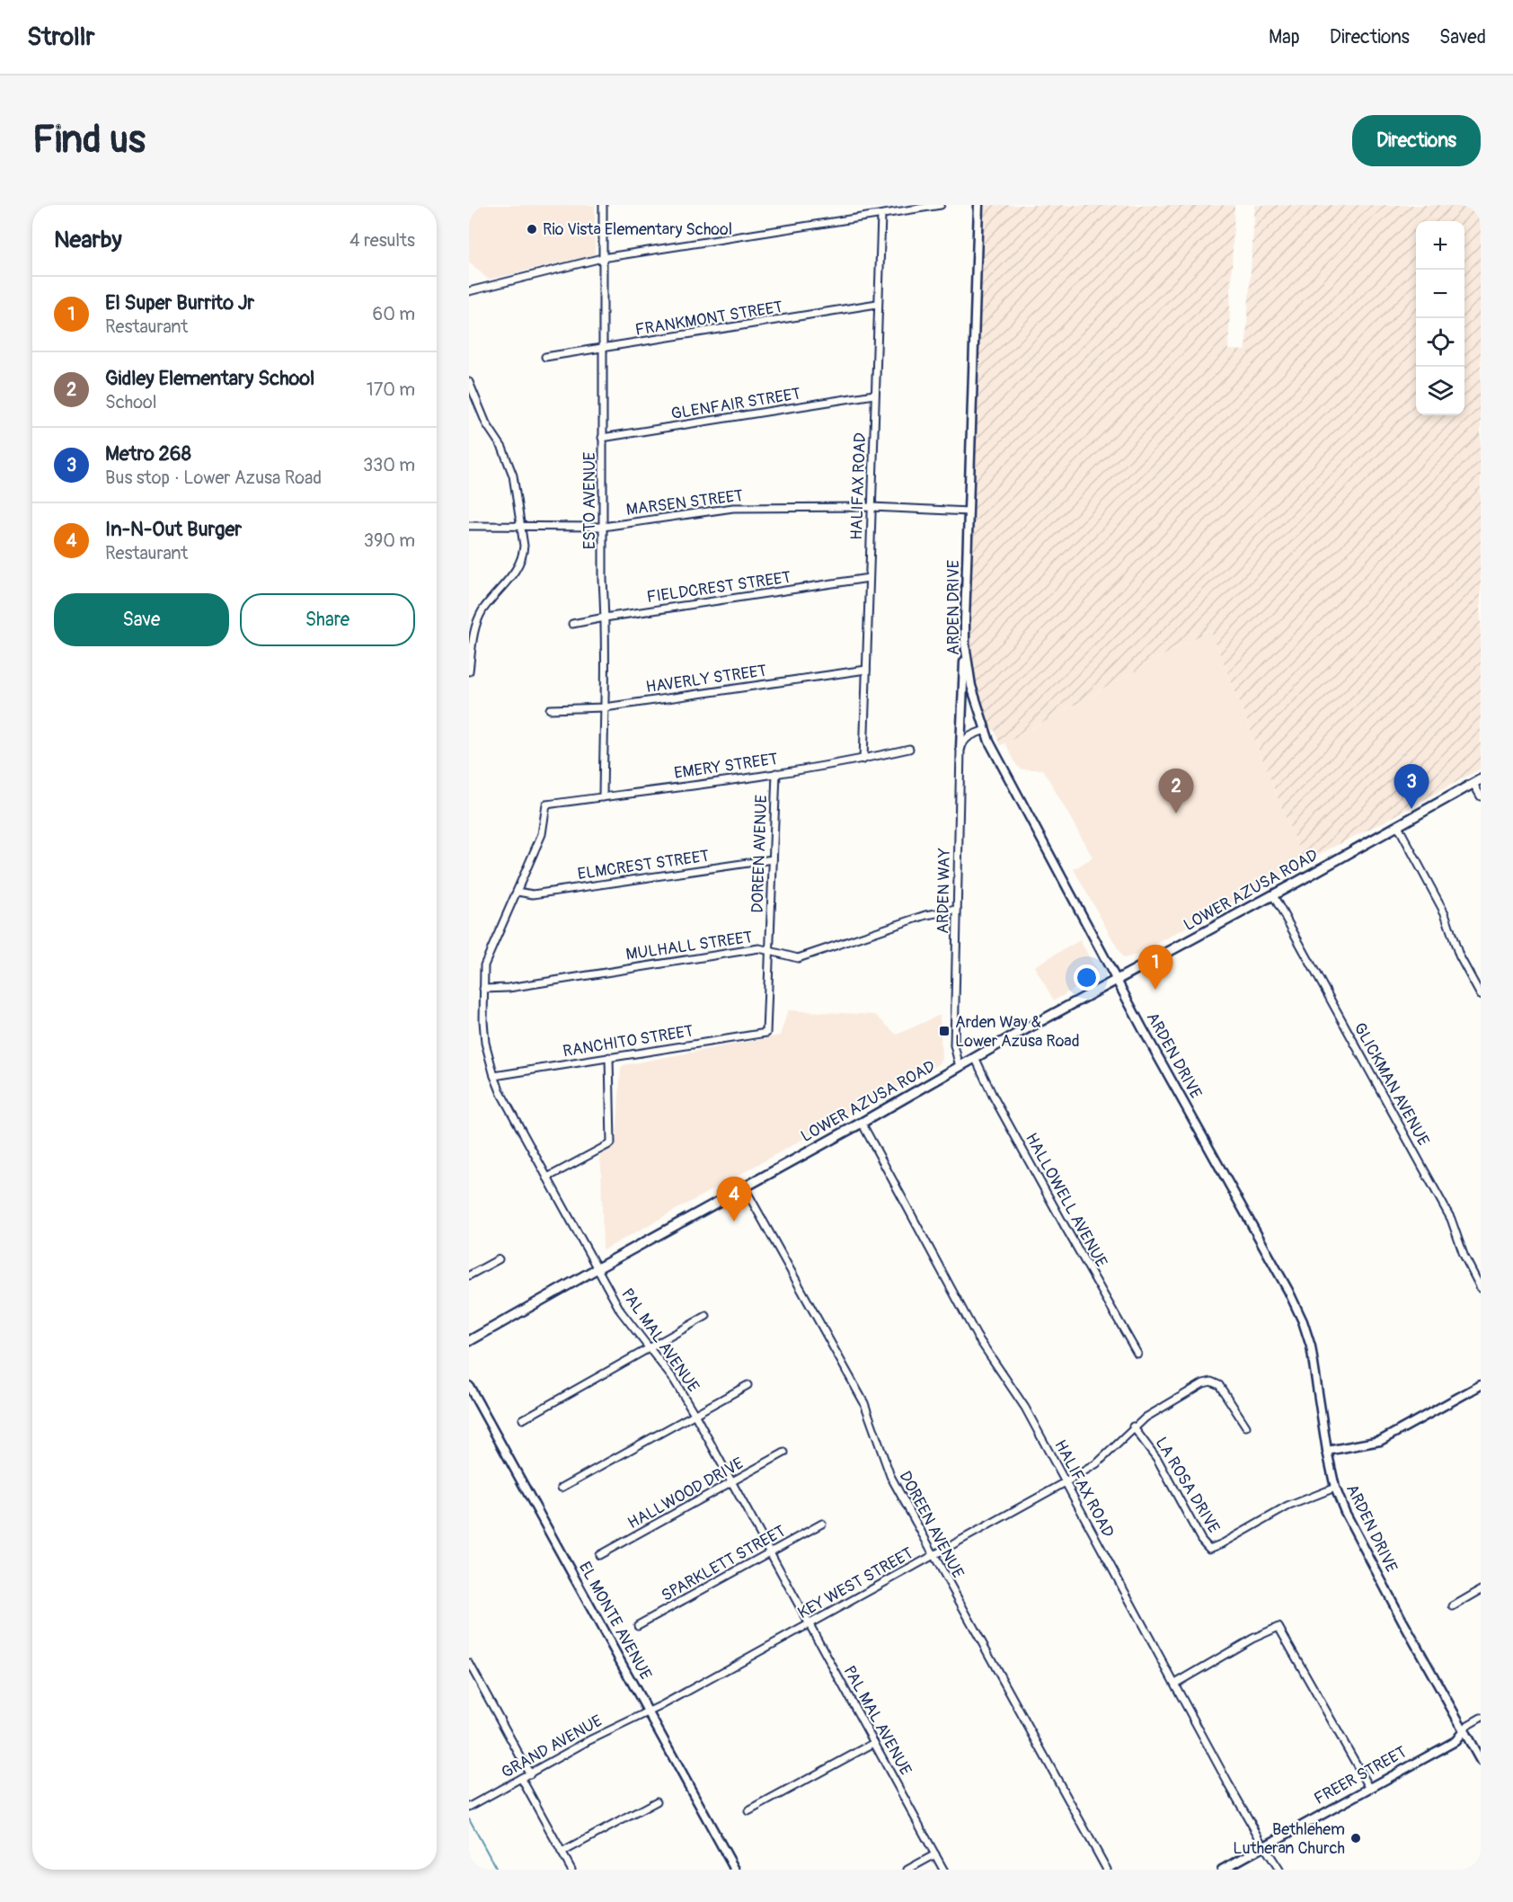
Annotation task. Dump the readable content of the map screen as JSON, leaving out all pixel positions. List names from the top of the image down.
{
  "streets": {
    "main road": ["LOWER AZUSA ROAD"],
    "street": [
      "FRANKMONT STREET",
      "GLENFAIR STREET",
      "HALIFAX ROAD",
      "ESTO AVENUE",
      "MARSEN STREET",
      "FIELDCREST STREET",
      "ARDEN DRIVE",
      "HAVERLY STREET",
      "EMERY STREET",
      "DOREEN AVENUE",
      "ELMCREST STREET",
      "ARDEN WAY",
      "MULHALL STREET",
      "RANCHITO STREET",
      "GLICKMAN AVENUE",
      "HALLOWELL AVENUE",
      "PAL MAL AVENUE",
      "LA ROSA DRIVE",
      "HALLWOOD DRIVE",
      "SPARKLETT STREET",
      "KEY WEST STREET",
      "EL MONTE AVENUE",
      "GRAND AVENUE",
      "FREER STREET"
    ]
  },
  "crossings": [
    ["FRANKMONT STREET", "HALIFAX ROAD"],
    ["FRANKMONT STREET", "ESTO AVENUE"],
    ["GLENFAIR STREET", "HALIFAX ROAD"],
    ["GLENFAIR STREET", "ESTO AVENUE"],
    ["HALIFAX ROAD", "MARSEN STREET"],
    ["HALIFAX ROAD", "FIELDCREST STREET"],
    ["HALIFAX ROAD", "HAVERLY STREET"],
    ["HALIFAX ROAD", "EMERY STREET"],
    ["HALIFAX ROAD", "LOWER AZUSA ROAD"],
    ["HALIFAX ROAD", "KEY WEST STREET"],
    ["HALIFAX ROAD", "FREER STREET"],
    ["ESTO AVENUE", "MARSEN STREET"],
    ["ESTO AVENUE", "FIELDCREST STREET"],
    ["ESTO AVENUE", "HAVERLY STREET"],
    ["ESTO AVENUE", "EMERY STREET"],
    ["MARSEN STREET", "ARDEN DRIVE"],
    ["ARDEN DRIVE", "LOWER AZUSA ROAD"],
    ["ARDEN DRIVE", "LA ROSA DRIVE"],
    ["ARDEN DRIVE", "FREER STREET"],
    ["EMERY STREET", "DOREEN AVENUE"],
    ["EMERY STREET", "PAL MAL AVENUE"],
    ["DOREEN AVENUE", "ELMCREST STREET"],
    ["DOREEN AVENUE", "LOWER AZUSA ROAD"],
    ["DOREEN AVENUE", "MULHALL STREET"],
    ["DOREEN AVENUE", "RANCHITO STREET"],
    ["DOREEN AVENUE", "KEY WEST STREET"],
    ["ELMCREST STREET", "PAL MAL AVENUE"],
    ["LOWER AZUSA ROAD", "ARDEN WAY"],
    ["LOWER AZUSA ROAD", "GLICKMAN AVENUE"],
    ["LOWER AZUSA ROAD", "HALLOWELL AVENUE"],
    ["LOWER AZUSA ROAD", "PAL MAL AVENUE"],
    ["ARDEN WAY", "MULHALL STREET"],
    ["MULHALL STREET", "PAL MAL AVENUE"],
    ["RANCHITO STREET", "PAL MAL AVENUE"],
    ["PAL MAL AVENUE", "HALLWOOD DRIVE"],
    ["PAL MAL AVENUE", "SPARKLETT STREET"],
    ["PAL MAL AVENUE", "KEY WEST STREET"],
    ["LA ROSA DRIVE", "KEY WEST STREET"],
    ["KEY WEST STREET", "EL MONTE AVENUE"],
    ["KEY WEST STREET", "GRAND AVENUE"],
    ["EL MONTE AVENUE", "GRAND AVENUE"]
  ],
  "places": {
    "other": ["Rio Vista Elementary School", "Bethlehem Lutheran Church"],
    "transit": ["Arden Way & Lower Azusa Road"]
  },
  "page": {
    "header": "Strollr",
    "nav": ["Map", "Directions", "Saved"],
    "buttons": [
      "Directions",
      ["Save", "Share"]
    ],
    "title": "Find us",
    "heading": ["Nearby", "4 results"],
    "map_buttons": ["+", "−"],
    "list": [
      {
        "mark": "1",
        "name": "El Super Burrito Jr",
        "note": "Restaurant",
        "value": "60 m"
      },
      {
        "mark": "2",
        "name": "Gidley Elementary School",
        "note": "School",
        "value": "170 m"
      },
      {
        "mark": "3",
        "name": "Metro 268",
        "note": "Bus stop · Lower Azusa Road",
        "value": "330 m"
      },
      {
        "mark": "4",
        "name": "In-N-Out Burger",
        "note": "Restaurant",
        "value": "390 m"
      }
    ],
    "pins": [
      "3",
      "2",
      "1",
      "4"
    ]
  }
}
